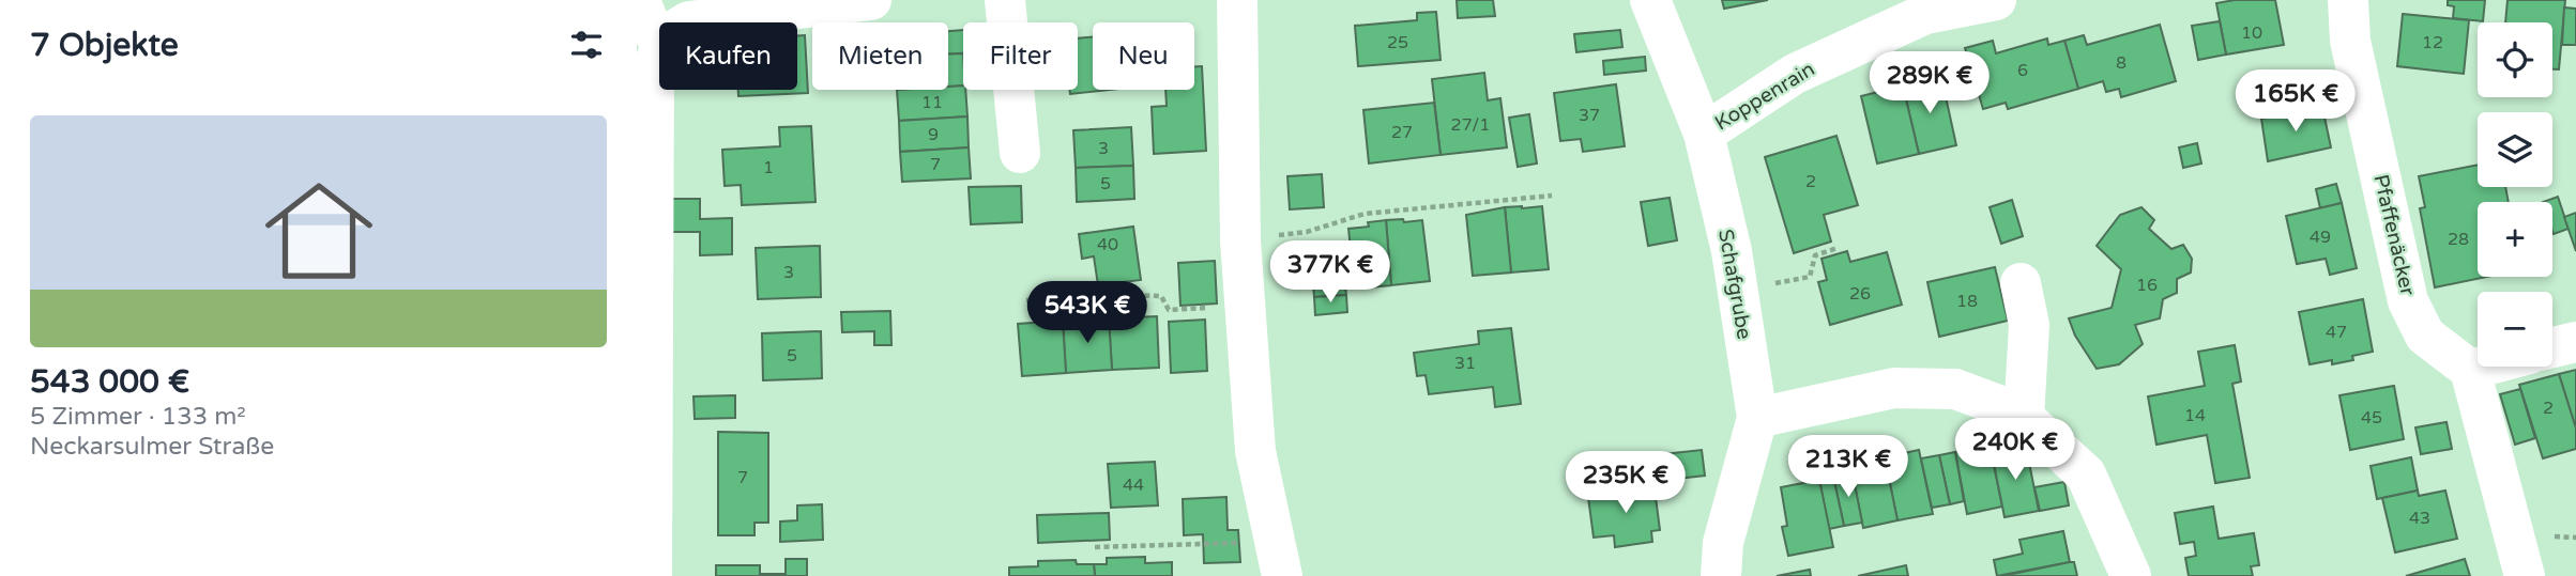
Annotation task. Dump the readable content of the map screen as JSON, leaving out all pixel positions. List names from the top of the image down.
{
  "streets": {
    "street": ["Koppenrain", "Pfaffenäcker", "Schafgrube"]
  },
  "crossings": [
    ["Koppenrain", "Schafgrube"]
  ],
  "house_numbers": [
    "10",
    "25",
    "12",
    "8",
    "6",
    "11",
    "37",
    "27/1",
    "27",
    "9",
    "3",
    "7",
    "1",
    "2",
    "5",
    "49",
    "28",
    "40",
    "3",
    "16",
    "26",
    "18",
    "47",
    "5",
    "31",
    "2",
    "14",
    "45",
    "7",
    "44",
    "43"
  ],
  "page": {
    "heading": "7 Objekte",
    "map_buttons": ["+", "−"],
    "chip": [
      "Kaufen",
      "Mieten",
      "Filter",
      "Neu"
    ],
    "price": [
      "289K €",
      "165K €",
      "377K €",
      "543K €",
      "240K €",
      "213K €",
      "235K €"
    ],
    "list": [
      {
        "name": "543 000 €",
        "note": "5 Zimmer · 133 m² · Neckarsulmer Straße"
      }
    ]
  }
}
